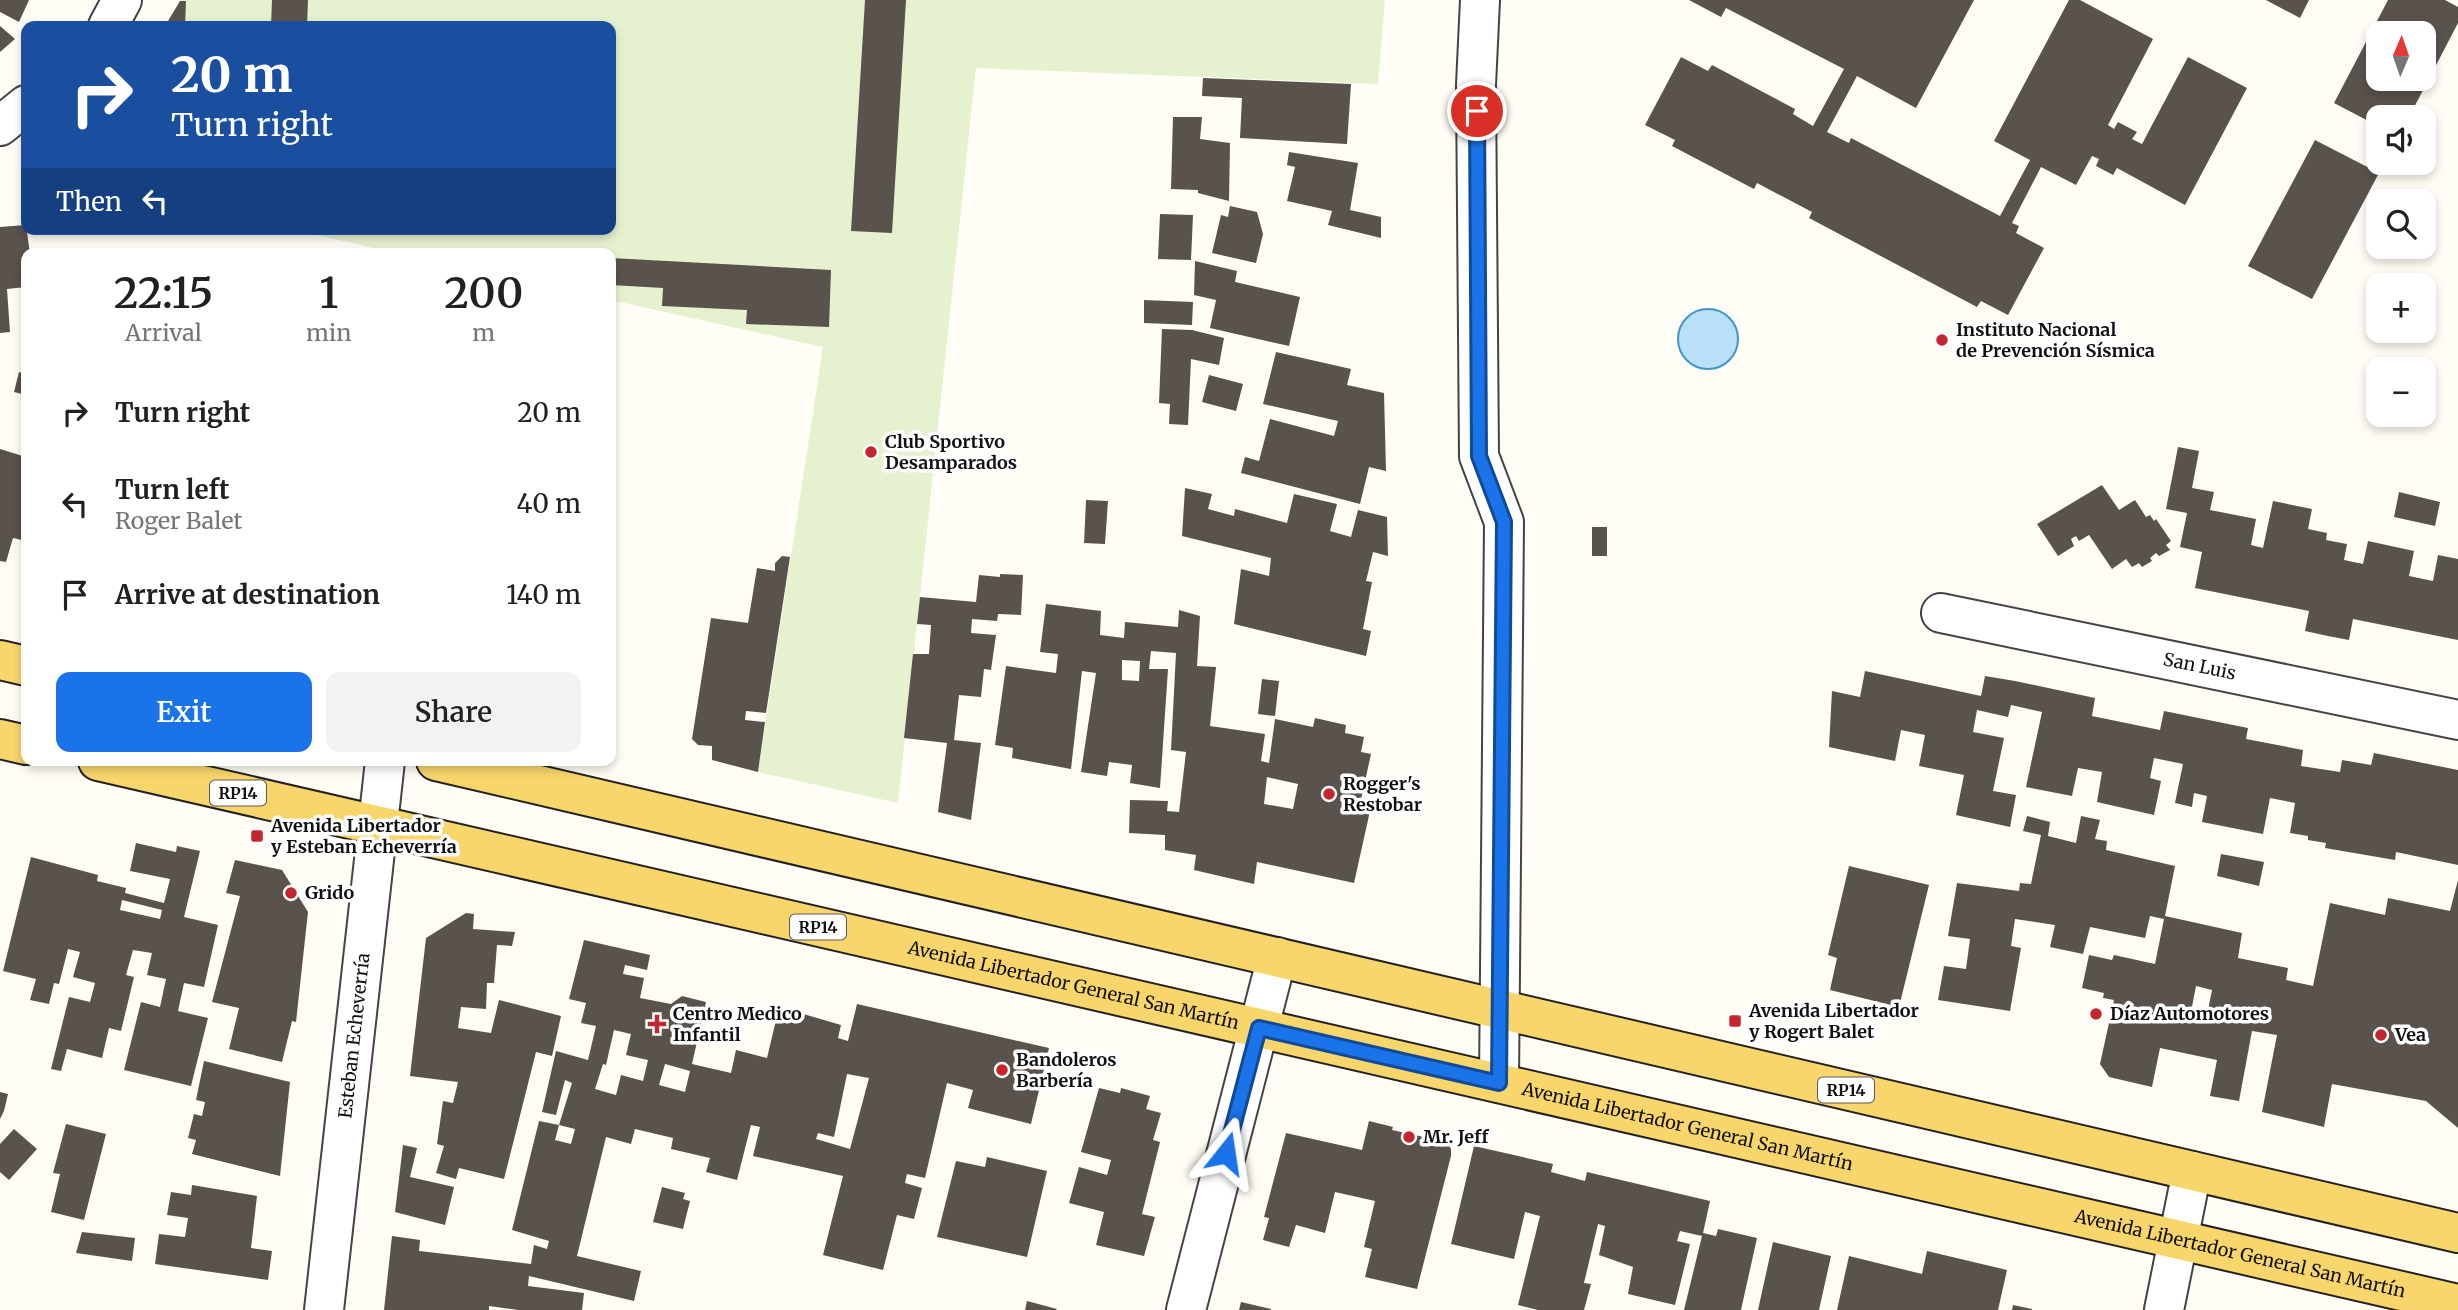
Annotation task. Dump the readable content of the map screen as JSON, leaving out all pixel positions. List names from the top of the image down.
{
  "streets": {
    "main road": ["RP14", "Avenida Libertador General San Martín"],
    "street": ["San Luis", "Esteban Echeverría"]
  },
  "crossings": [
    ["Avenida Libertador General San Martín", "Esteban Echeverría"]
  ],
  "places": {
    "other": [
      "Instituto Nacional de Prevención Sísmica",
      "Club Sportivo Desamparados",
      "Rogger's Restobar",
      "Grido",
      "Díaz Automotores",
      "Vea",
      "Bandoleros Barbería",
      "Mr. Jeff"
    ],
    "transit": ["Avenida Libertador y Esteban Echeverría", "Avenida Libertador y Rogert Balet"],
    "health": ["Centro Medico Infantil"]
  },
  "north": "top",
  "page": {
    "map_buttons": ["+", "−"],
    "turn": ["20 m", "Turn right"],
    "then": "Then",
    "eta": [
      "22:15",
      "Arrival",
      "1",
      "min",
      "200",
      "m"
    ],
    "list": [
      {
        "name": "Turn right",
        "value": "20 m"
      },
      {
        "name": "Turn left",
        "note": "Roger Balet",
        "value": "40 m"
      },
      {
        "name": "Arrive at destination",
        "value": "140 m"
      }
    ],
    "buttons": ["Exit", "Share"]
  }
}
